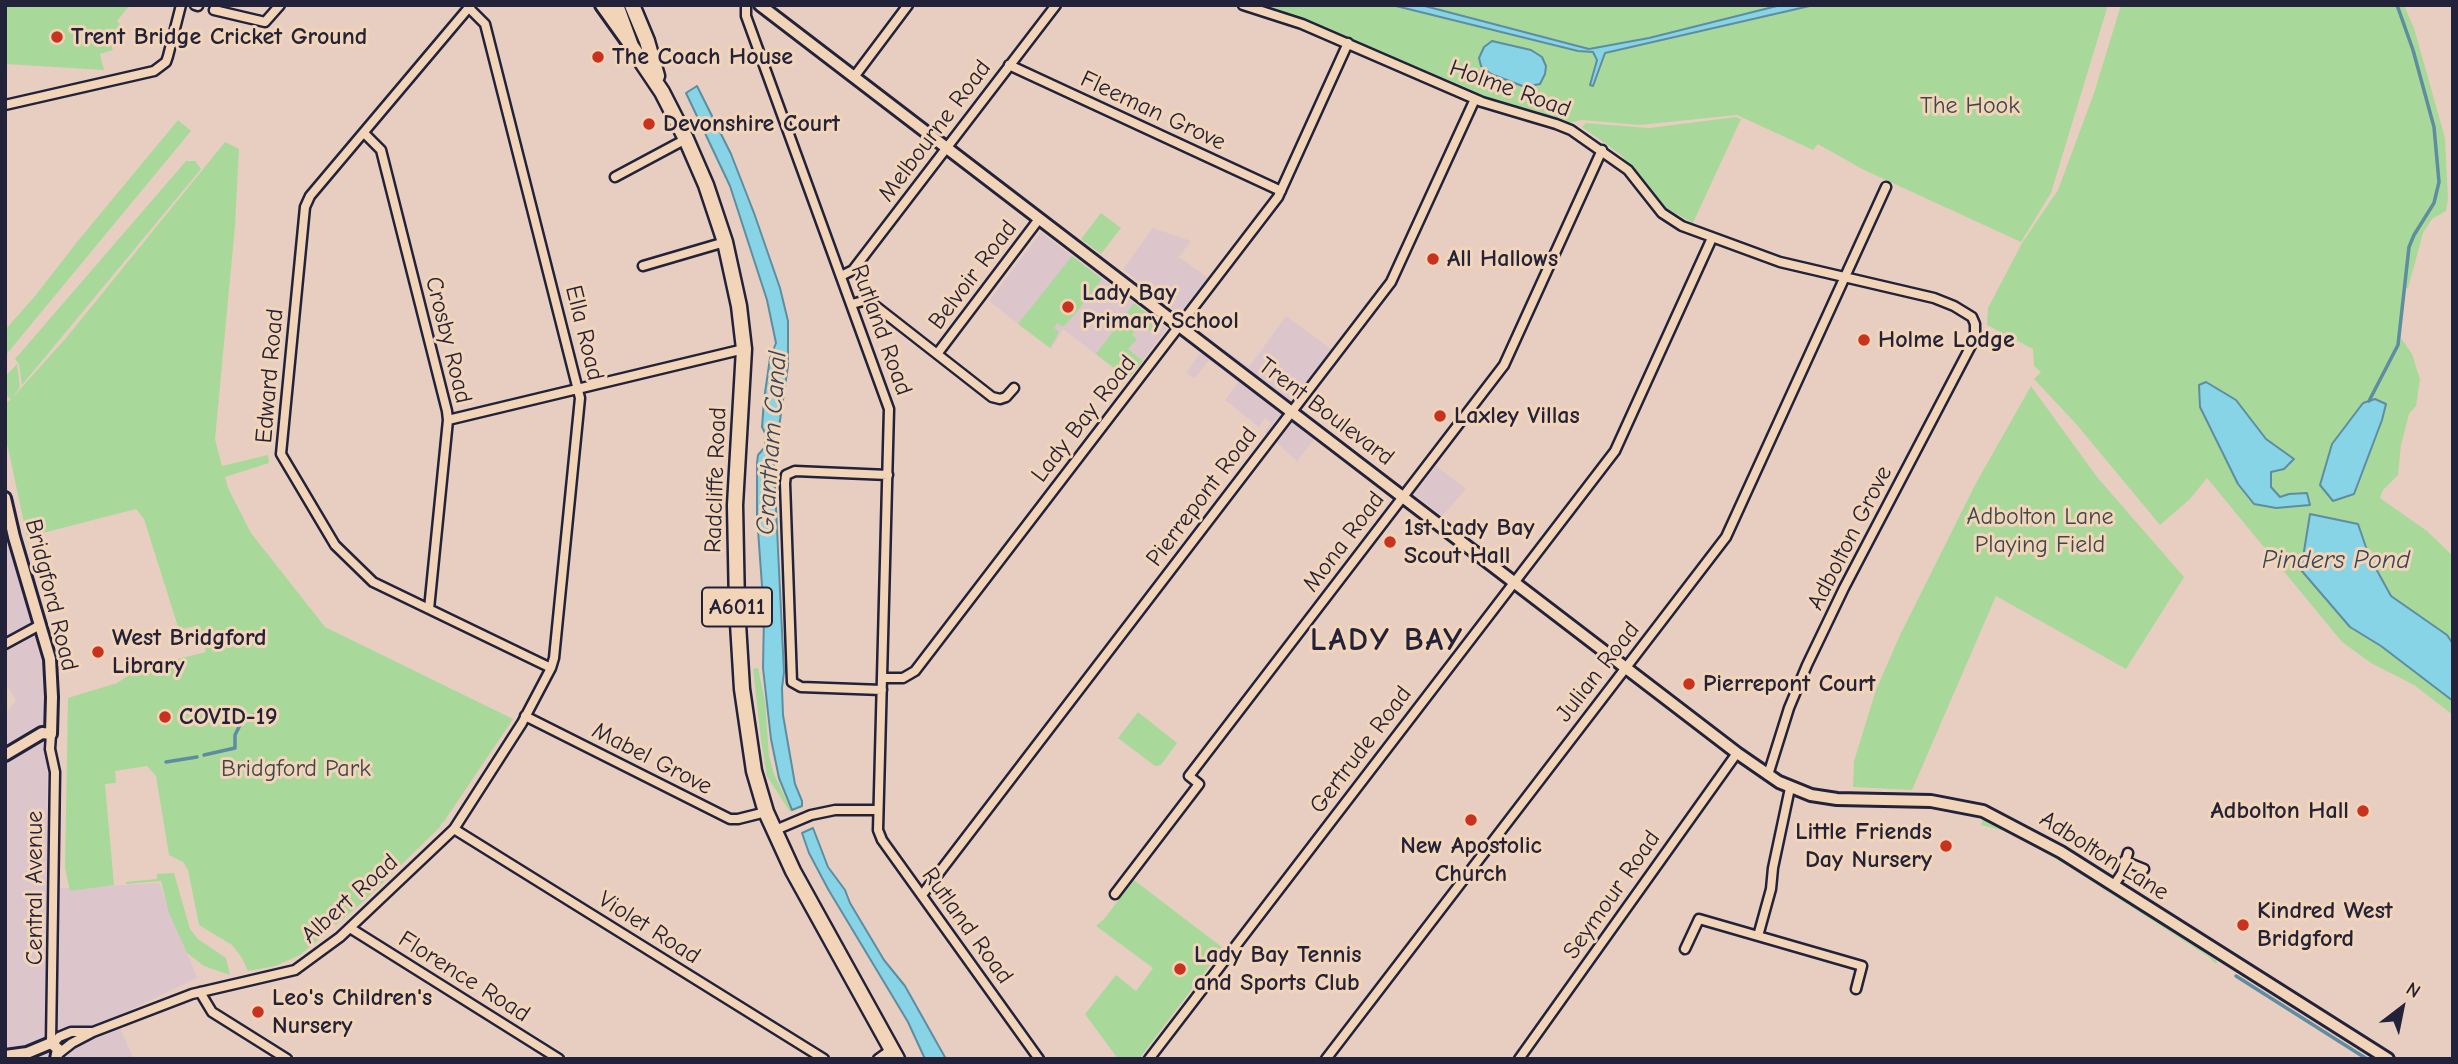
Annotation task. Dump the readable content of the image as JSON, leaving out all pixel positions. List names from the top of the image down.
{
  "streets": {
    "highway": ["Radcliffe Road", "A6011"],
    "street": [
      "Holme Road",
      "Fleeman Grove",
      "Melbourne Road",
      "Belvoir Road",
      "Rutland Road",
      "Ella Road",
      "Crosby Road",
      "Edward Road",
      "Trent Boulevard",
      "Lady Bay Road",
      "Pierrepont Road",
      "Adbolton Grove",
      "Mona Road",
      "Bridgford Road",
      "Julian Road",
      "Gertrude Road",
      "Mabel Grove",
      "Adbolton Lane",
      "Central Avenue",
      "Seymour Road",
      "Albert Road",
      "Violet Road",
      "Florence Road"
    ]
  },
  "crossings": [
    ["Holme Road", "Lady Bay Road"],
    ["Holme Road", "Pierrepont Road"],
    ["Holme Road", "Adbolton Grove"],
    ["Holme Road", "Mona Road"],
    ["Holme Road", "Julian Road"],
    ["Holme Road", "Gertrude Road"],
    ["Fleeman Grove", "Melbourne Road"],
    ["Fleeman Grove", "Lady Bay Road"],
    ["Melbourne Road", "Rutland Road"],
    ["Melbourne Road", "Trent Boulevard"],
    ["Belvoir Road", "Trent Boulevard"],
    ["Rutland Road", "Lady Bay Road"],
    ["Rutland Road", "Pierrepont Road"],
    ["Ella Road", "Edward Road"],
    ["Ella Road", "Mabel Grove"],
    ["Ella Road", "Albert Road"],
    ["Crosby Road", "Edward Road"],
    ["Trent Boulevard", "Lady Bay Road"],
    ["Trent Boulevard", "Pierrepont Road"],
    ["Trent Boulevard", "Adbolton Grove"],
    ["Trent Boulevard", "Mona Road"],
    ["Trent Boulevard", "Julian Road"],
    ["Trent Boulevard", "Gertrude Road"],
    ["Trent Boulevard", "Adbolton Lane"],
    ["Trent Boulevard", "Seymour Road"],
    ["Radcliffe Road", "Mabel Grove"],
    ["Adbolton Grove", "Adbolton Lane"],
    ["Bridgford Road", "Central Avenue"],
    ["Mabel Grove", "Albert Road"],
    ["Central Avenue", "Albert Road"],
    ["Albert Road", "Violet Road"],
    ["Albert Road", "Florence Road"]
  ],
  "districts": ["LADY BAY"],
  "water": ["Grantham Canal", "Pinders Pond"],
  "parks": ["The Hook", "Adbolton Lane Playing Field", "Bridgford Park"],
  "places": [
    "Trent Bridge Cricket Ground",
    "The Coach House",
    "Devonshire Court",
    "All Hallows",
    "Lady Bay Primary School",
    "Holme Lodge",
    "Laxley Villas",
    "1st Lady Bay Scout Hall",
    "West Bridgford Library",
    "Pierrepont Court",
    "COVID-19",
    "Adbolton Hall",
    "New Apostolic Church",
    "Little Friends Day Nursery",
    "Kindred West Bridgford",
    "Lady Bay Tennis and Sports Club",
    "Leo's Children's Nursery"
  ],
  "north": "top right"
}
